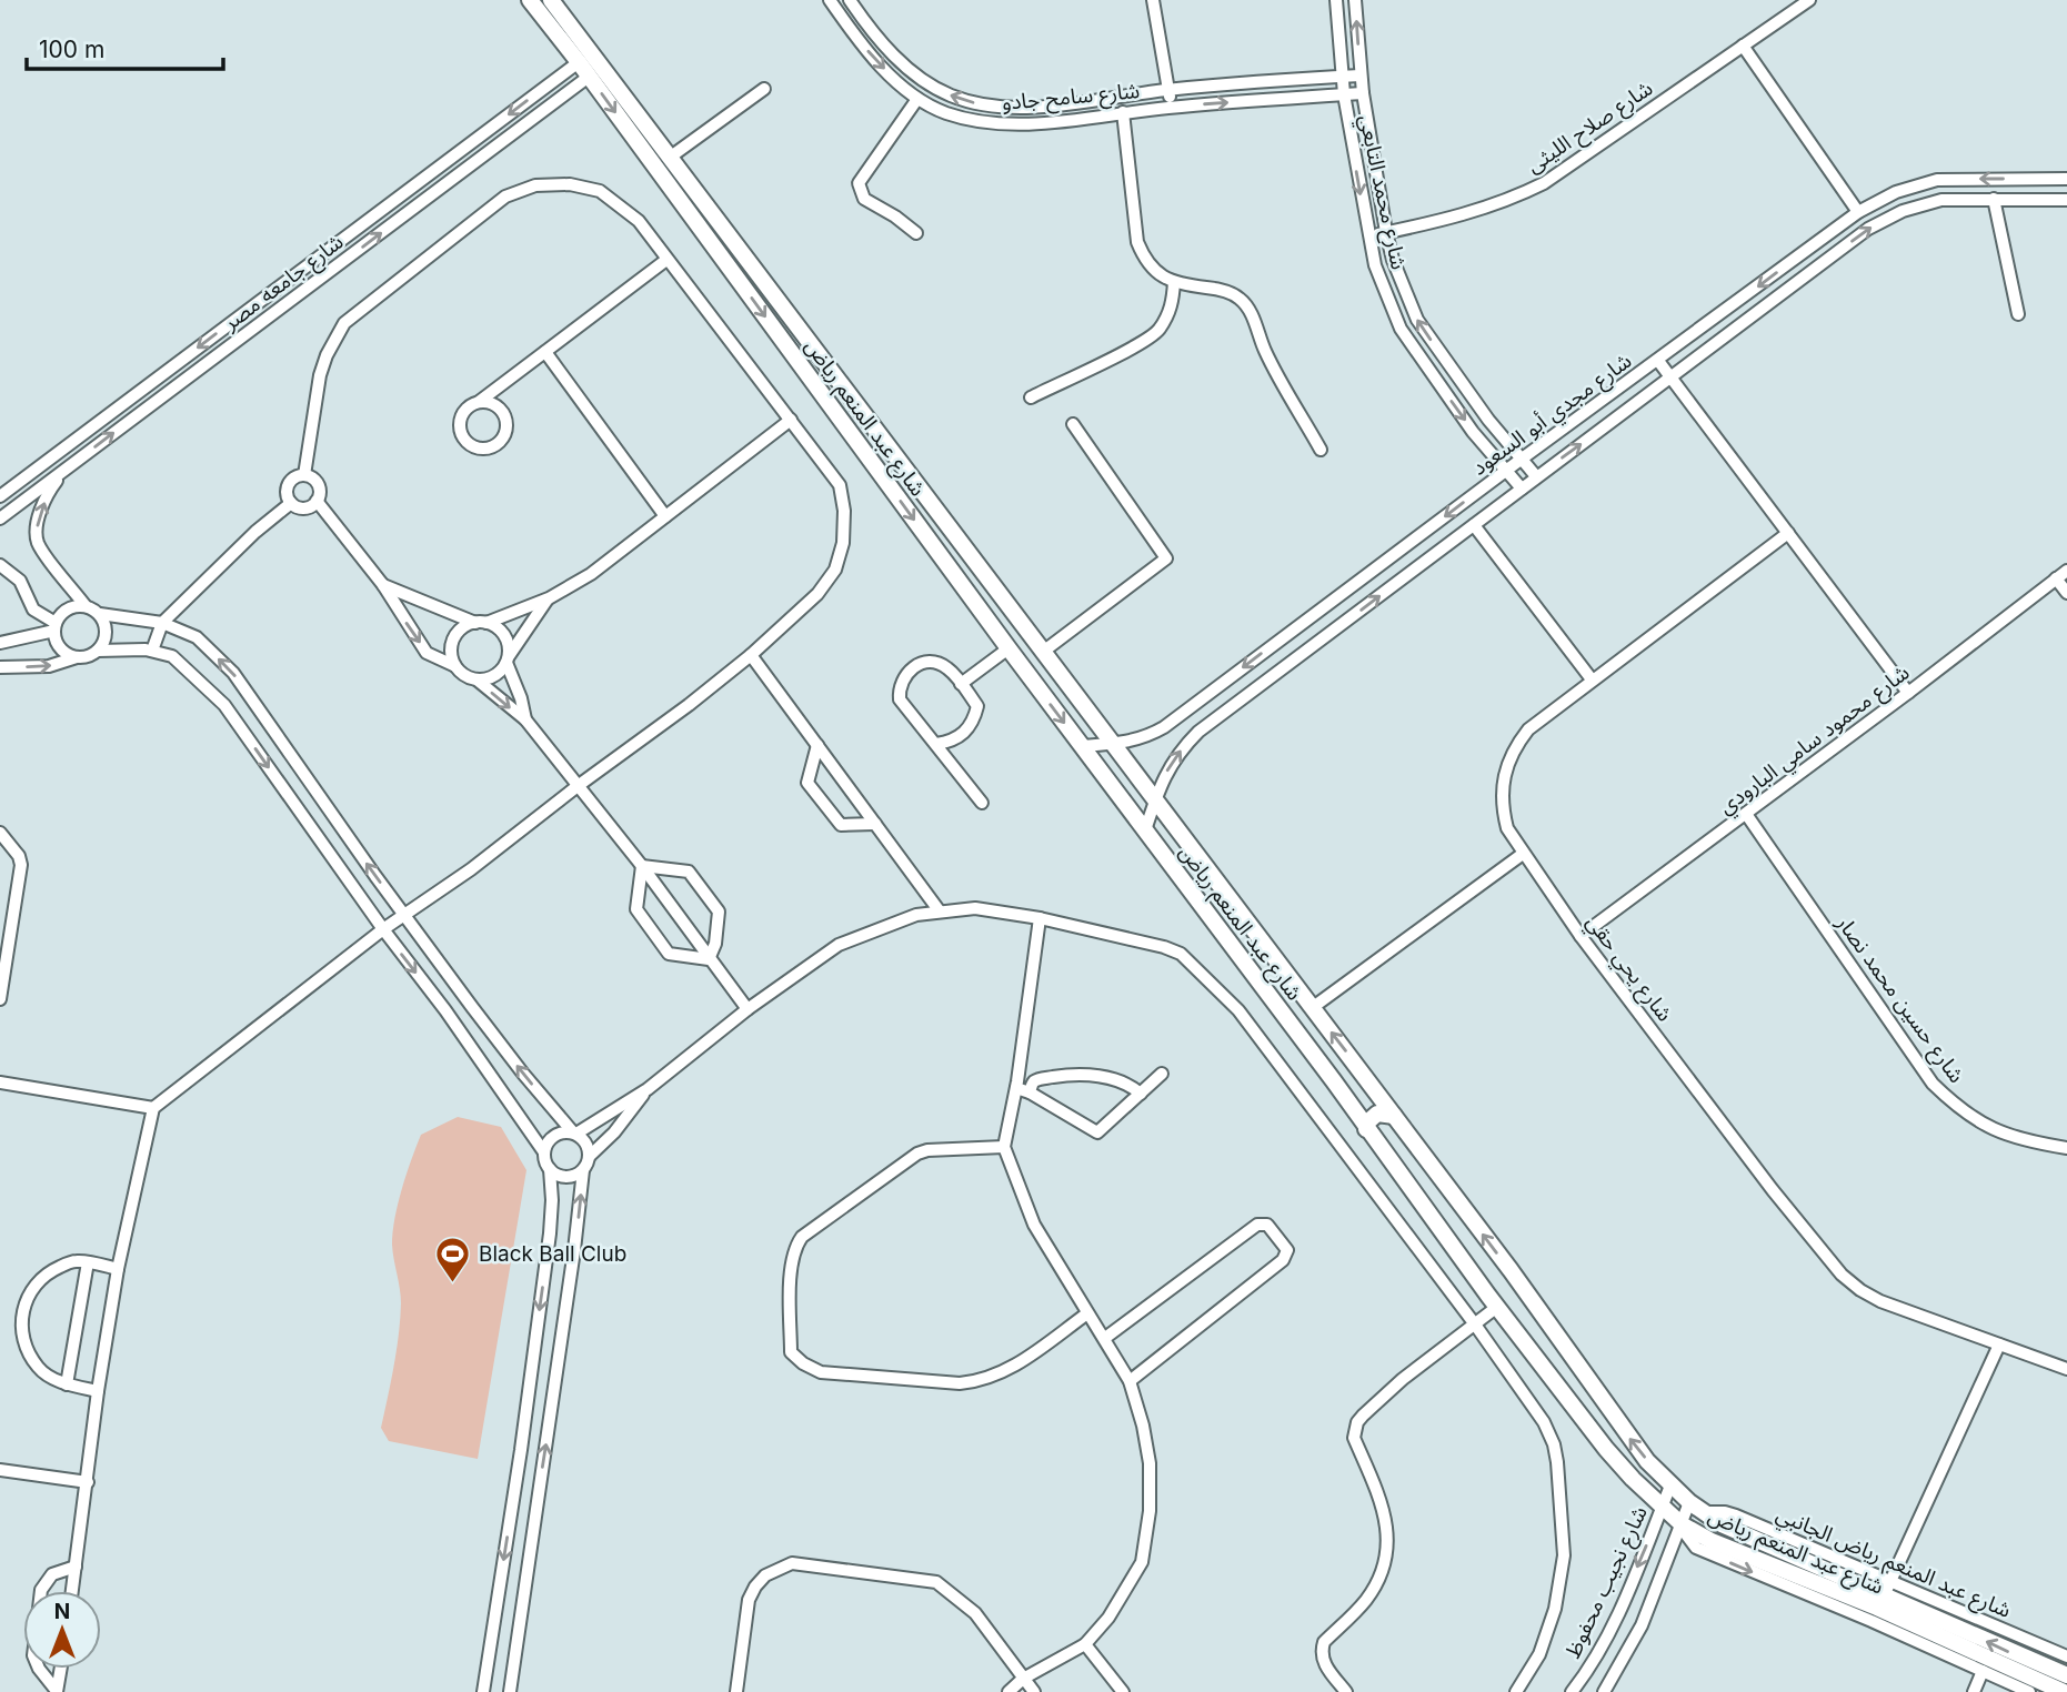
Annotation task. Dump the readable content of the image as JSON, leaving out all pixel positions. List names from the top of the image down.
{
  "streets": {
    "street": [
      "شارع سامح جادو",
      "شارع صلاح الليثى",
      "شارع محمد التابعي",
      "شارع جامعه مصر",
      "شارع مجدي أبو السعود",
      "شارع عبد المنعم رياض",
      "شارع محمود سامي البارودي",
      "شارع يحي حقي",
      "شارع حسين محمد نصار",
      "شارع عبد المنعم رياض الجانبي",
      "شارع نجيب محفوظ"
    ]
  },
  "crossings": [
    ["شارع سامح جادو", "شارع محمد التابعي"],
    ["شارع صلاح الليثى", "شارع محمد التابعي"],
    ["شارع محمد التابعي", "شارع مجدي أبو السعود"],
    ["شارع جامعه مصر", "شارع عبد المنعم رياض"],
    ["شارع مجدي أبو السعود", "شارع عبد المنعم رياض"],
    ["شارع عبد المنعم رياض", "شارع عبد المنعم رياض الجانبي"],
    ["شارع عبد المنعم رياض", "شارع نجيب محفوظ"],
    ["شارع محمود سامي البارودي", "شارع يحي حقي"],
    ["شارع محمود سامي البارودي", "شارع حسين محمد نصار"]
  ],
  "places": {
    "sports": ["Black Ball Club"]
  },
  "scale_bar": "100 m",
  "north": "top"
}
